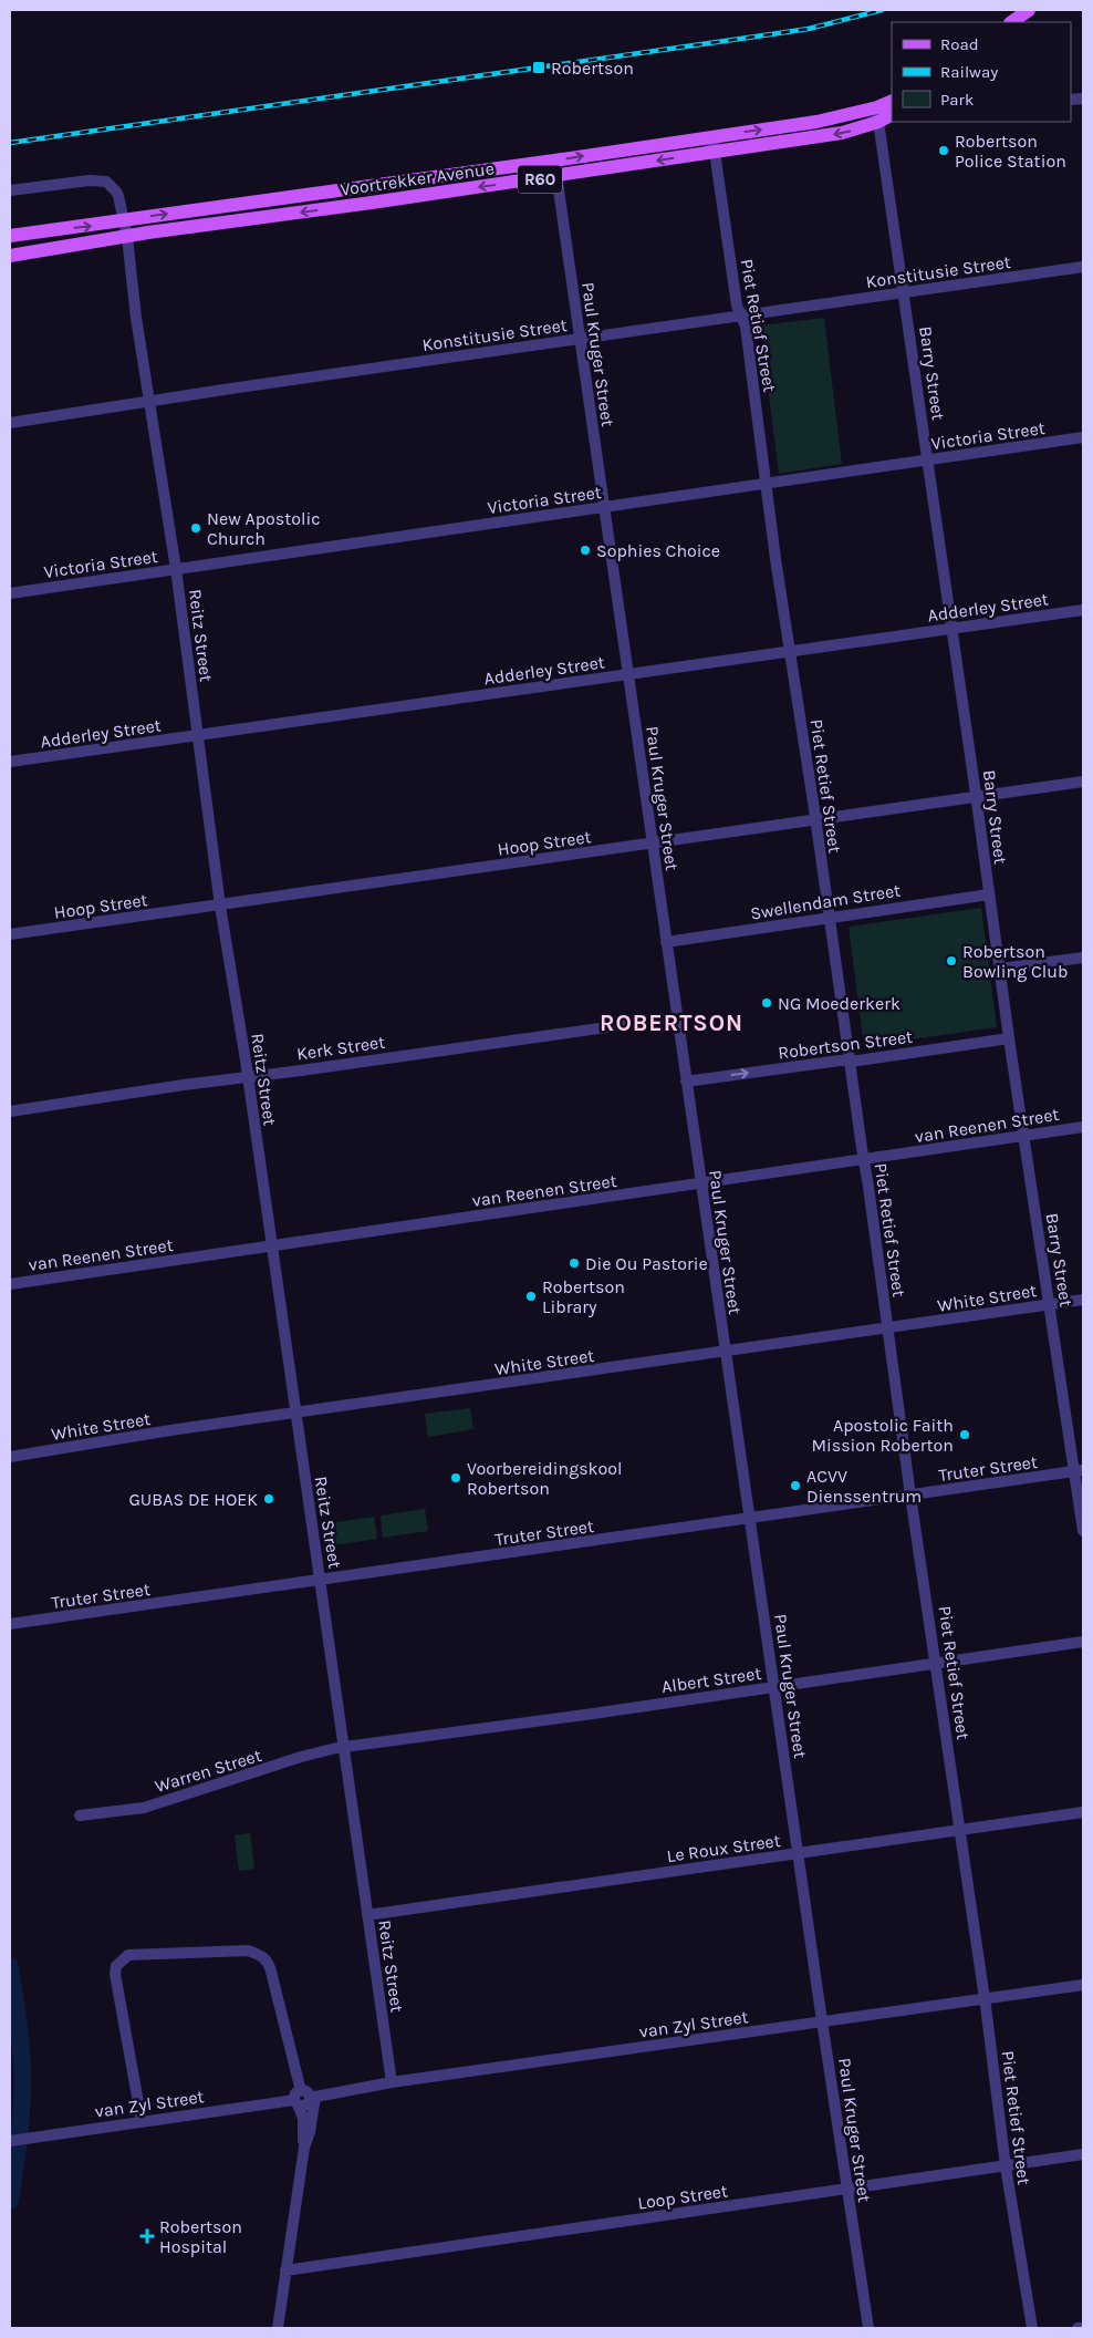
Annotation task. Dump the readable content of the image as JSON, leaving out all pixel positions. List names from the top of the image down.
{
  "streets": {
    "main road": ["Voortrekker Avenue", "R60"],
    "street": [
      "Konstitusie Street",
      "Piet Retief Street",
      "Paul Kruger Street",
      "Barry Street",
      "Victoria Street",
      "Adderley Street",
      "Reitz Street",
      "Hoop Street",
      "Swellendam Street",
      "Robertson Street",
      "Kerk Street",
      "van Reenen Street",
      "White Street",
      "Truter Street",
      "Albert Street",
      "Warren Street",
      "Le Roux Street",
      "van Zyl Street",
      "Loop Street"
    ]
  },
  "crossings": [
    ["Voortrekker Avenue", "Piet Retief Street"],
    ["Voortrekker Avenue", "Paul Kruger Street"],
    ["Voortrekker Avenue", "Barry Street"],
    ["Voortrekker Avenue", "Reitz Street"],
    ["Konstitusie Street", "Piet Retief Street"],
    ["Konstitusie Street", "Paul Kruger Street"],
    ["Konstitusie Street", "Barry Street"],
    ["Konstitusie Street", "Reitz Street"],
    ["Piet Retief Street", "Victoria Street"],
    ["Piet Retief Street", "Adderley Street"],
    ["Piet Retief Street", "Hoop Street"],
    ["Piet Retief Street", "Swellendam Street"],
    ["Piet Retief Street", "Robertson Street"],
    ["Piet Retief Street", "van Reenen Street"],
    ["Piet Retief Street", "White Street"],
    ["Piet Retief Street", "Truter Street"],
    ["Piet Retief Street", "Albert Street"],
    ["Piet Retief Street", "Le Roux Street"],
    ["Piet Retief Street", "van Zyl Street"],
    ["Piet Retief Street", "Loop Street"],
    ["Paul Kruger Street", "Victoria Street"],
    ["Paul Kruger Street", "Adderley Street"],
    ["Paul Kruger Street", "Hoop Street"],
    ["Paul Kruger Street", "Swellendam Street"],
    ["Paul Kruger Street", "Robertson Street"],
    ["Paul Kruger Street", "Kerk Street"],
    ["Paul Kruger Street", "van Reenen Street"],
    ["Paul Kruger Street", "White Street"],
    ["Paul Kruger Street", "Truter Street"],
    ["Paul Kruger Street", "Albert Street"],
    ["Paul Kruger Street", "Le Roux Street"],
    ["Paul Kruger Street", "van Zyl Street"],
    ["Paul Kruger Street", "Loop Street"],
    ["Barry Street", "Victoria Street"],
    ["Barry Street", "Adderley Street"],
    ["Barry Street", "Hoop Street"],
    ["Barry Street", "Swellendam Street"],
    ["Barry Street", "Robertson Street"],
    ["Barry Street", "van Reenen Street"],
    ["Barry Street", "White Street"],
    ["Barry Street", "Truter Street"],
    ["Victoria Street", "Reitz Street"],
    ["Adderley Street", "Reitz Street"],
    ["Reitz Street", "Hoop Street"],
    ["Reitz Street", "Kerk Street"],
    ["Reitz Street", "van Reenen Street"],
    ["Reitz Street", "White Street"],
    ["Reitz Street", "Truter Street"],
    ["Reitz Street", "Albert Street"],
    ["Reitz Street", "Warren Street"],
    ["Reitz Street", "Le Roux Street"],
    ["Reitz Street", "van Zyl Street"],
    ["Albert Street", "Warren Street"]
  ],
  "one_way": ["Robertson Street"],
  "districts": ["ROBERTSON"],
  "places": {
    "transit": ["Robertson"],
    "other": [
      "Robertson Police Station",
      "New Apostolic Church",
      "Sophies Choice",
      "Robertson Bowling Club",
      "NG Moederkerk",
      "Die Ou Pastorie",
      "Robertson Library",
      "Apostolic Faith Mission Roberton",
      "Voorbereidingskool Robertson",
      "ACVV Dienssentrum",
      "GUBAS DE HOEK"
    ],
    "health": ["Robertson Hospital"]
  },
  "legend": ["Road", "Railway", "Park"]
}
